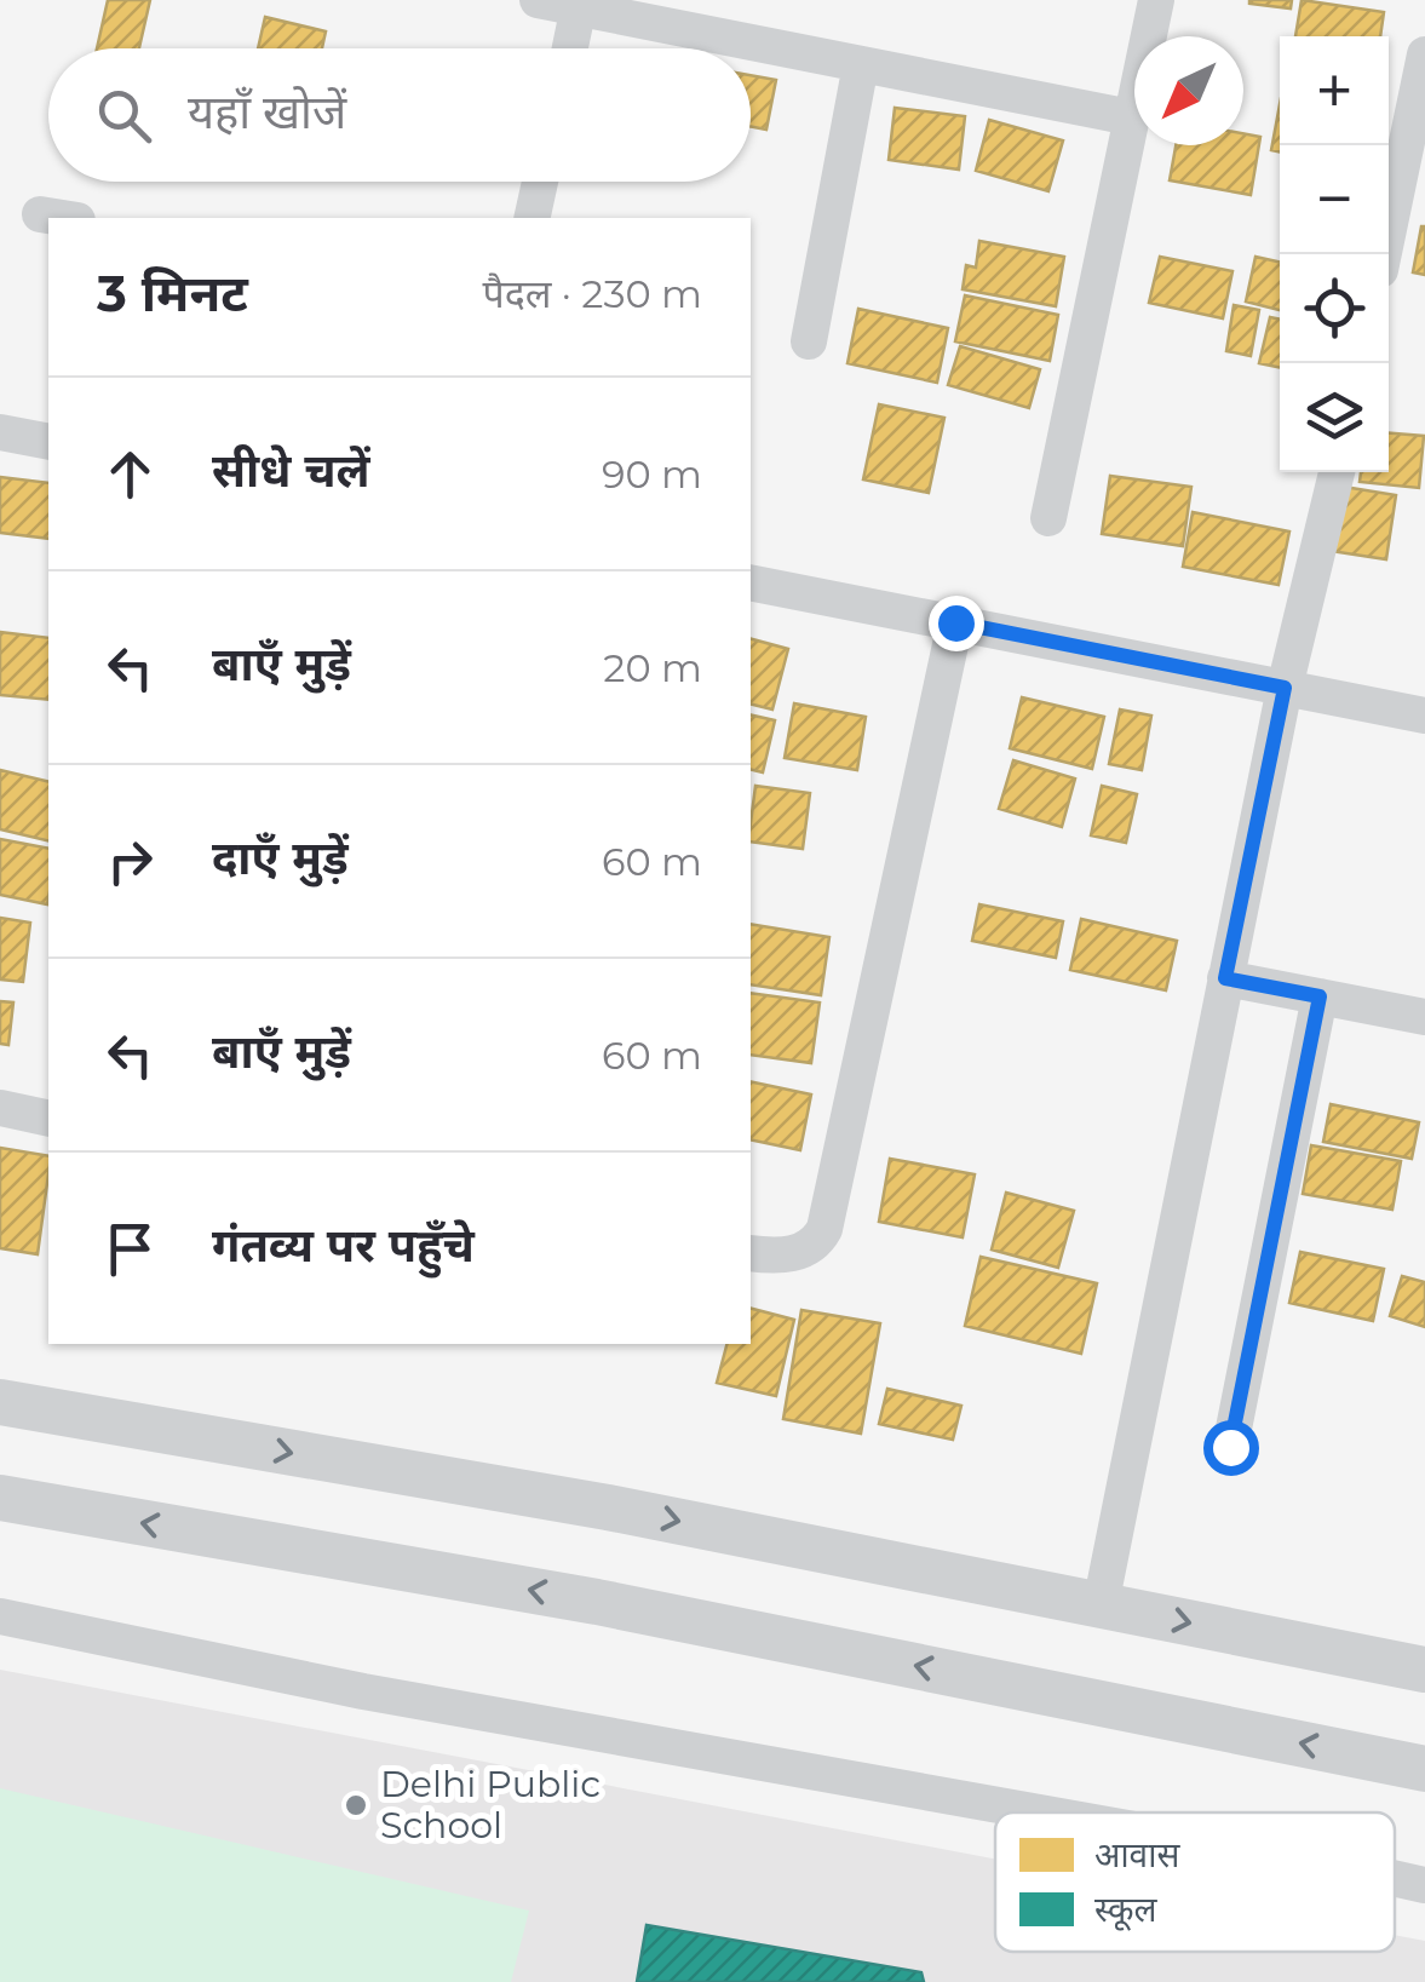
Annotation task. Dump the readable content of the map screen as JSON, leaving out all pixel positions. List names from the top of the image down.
{
  "places": ["Delhi Public School"],
  "legend": ["आवास", "स्कूल"],
  "north": "bottom left",
  "page": {
    "map_buttons": ["+", "−"],
    "search": "यहाँ खोजें",
    "heading": ["3 मिनट", "पैदल · 230 m"],
    "list": [
      ["सीधे चलें", "90 m"],
      ["बाएँ मुड़ें", "20 m"],
      ["दाएँ मुड़ें", "60 m"],
      ["बाएँ मुड़ें", "60 m"],
      "गंतव्य पर पहुँचे"
    ]
  }
}
